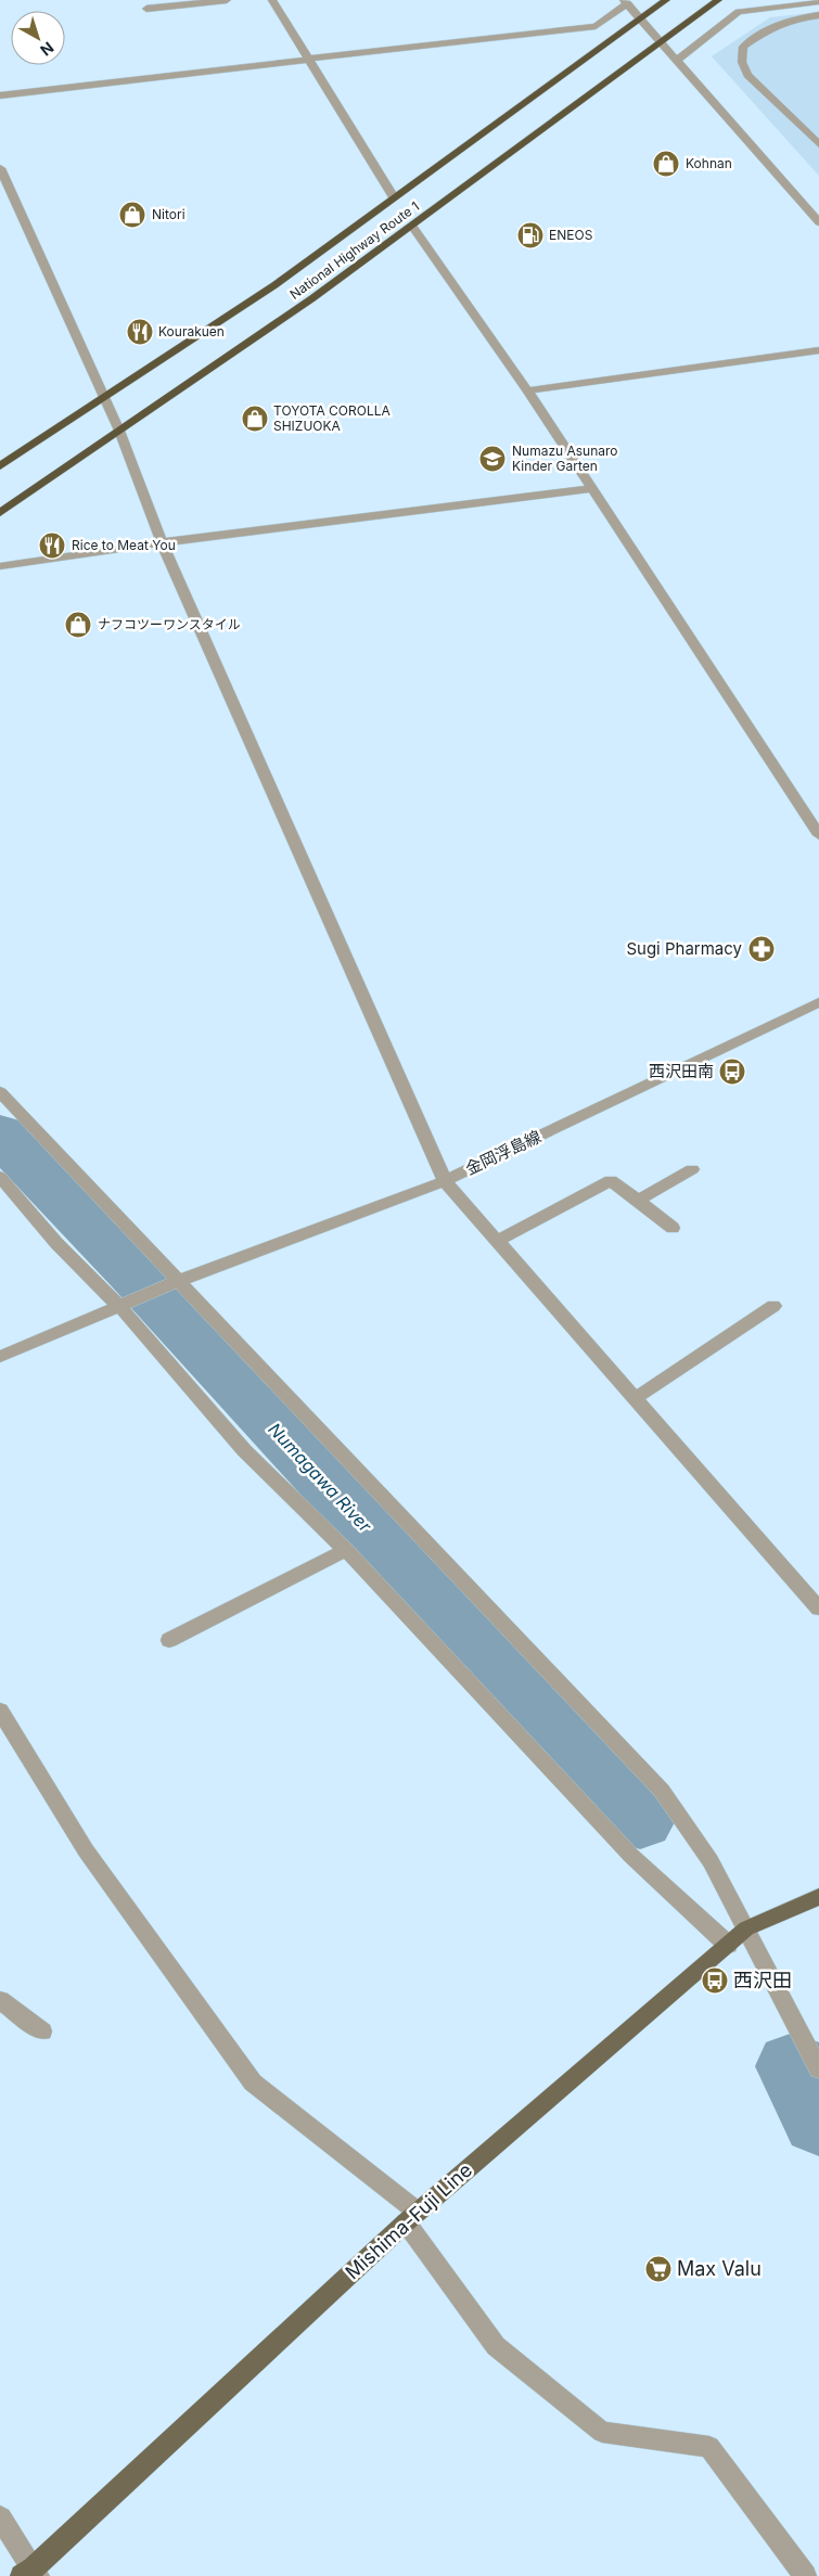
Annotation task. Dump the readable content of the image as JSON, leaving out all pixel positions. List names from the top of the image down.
{
  "streets": {
    "highway": ["National Highway Route 1"],
    "main road": ["Mishima-Fuji Line"],
    "street": ["金岡浮島線"]
  },
  "water": ["Numagawa River"],
  "places": {
    "shop": [
      "Kohnan",
      "Nitori",
      "TOYOTA COROLLA SHIZUOKA",
      "ナフコツーワンスタイル"
    ],
    "fuel station": ["ENEOS"],
    "restaurant": ["Kourakuen", "Rice to Meat You"],
    "school or university": ["Numazu Asunaro Kinder Garten"],
    "pharmacy": ["Sugi Pharmacy"],
    "bus stop": ["西沢田南", "西沢田"],
    "supermarket": ["Max Valu"]
  },
  "north": "bottom right"
}
